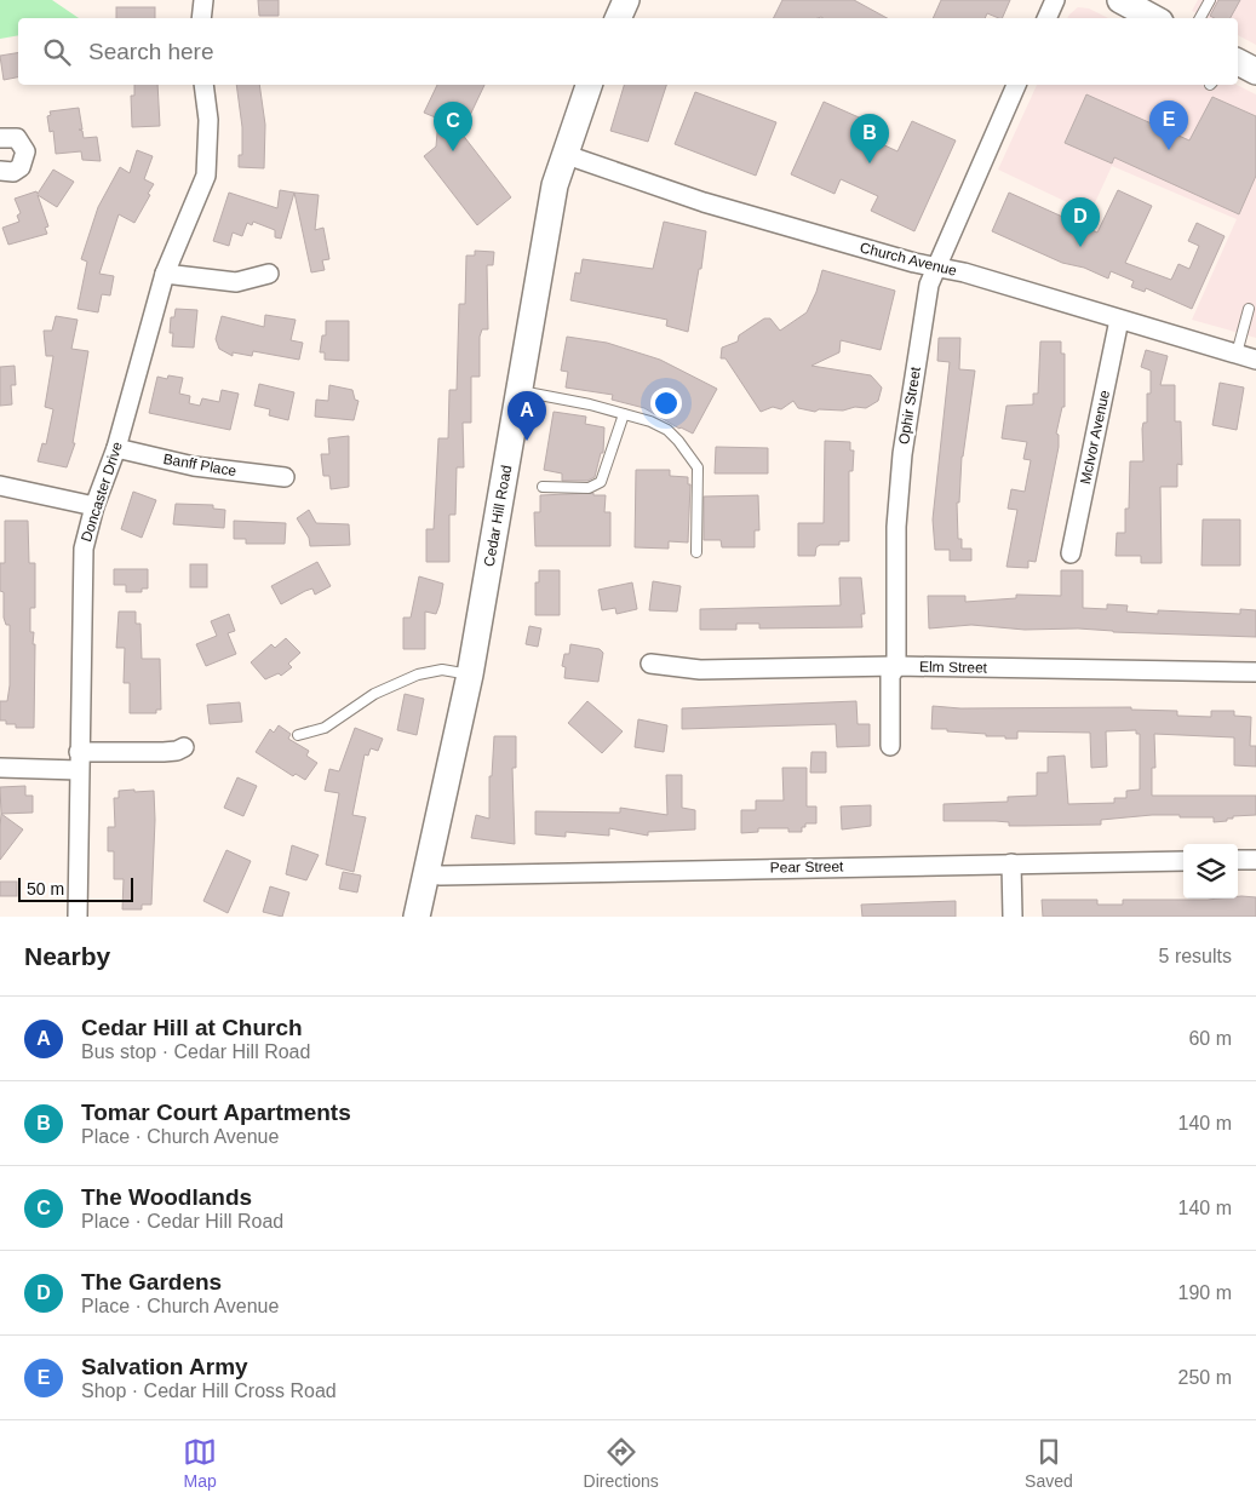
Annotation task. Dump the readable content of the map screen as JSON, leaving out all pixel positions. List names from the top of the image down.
{
  "streets": {
    "street": [
      "Church Avenue",
      "Ophir Street",
      "McIvor Avenue",
      "Banff Place",
      "Doncaster Drive",
      "Cedar Hill Road",
      "Elm Street",
      "Pear Street"
    ]
  },
  "crossings": [
    ["Church Avenue", "Ophir Street"],
    ["Church Avenue", "McIvor Avenue"],
    ["Church Avenue", "Cedar Hill Road"],
    ["Ophir Street", "Elm Street"],
    ["Banff Place", "Doncaster Drive"],
    ["Cedar Hill Road", "Pear Street"]
  ],
  "scale_bar": "50 m",
  "page": {
    "search": "Search here",
    "pins": [
      "E",
      "C",
      "B",
      "D",
      "A"
    ],
    "scale": "50 m",
    "heading": ["Nearby", "5 results"],
    "list": [
      {
        "mark": "A",
        "name": "Cedar Hill at Church",
        "note": "Bus stop · Cedar Hill Road",
        "value": "60 m"
      },
      {
        "mark": "B",
        "name": "Tomar Court Apartments",
        "note": "Place · Church Avenue",
        "value": "140 m"
      },
      {
        "mark": "C",
        "name": "The Woodlands",
        "note": "Place · Cedar Hill Road",
        "value": "140 m"
      },
      {
        "mark": "D",
        "name": "The Gardens",
        "note": "Place · Church Avenue",
        "value": "190 m"
      },
      {
        "mark": "E",
        "name": "Salvation Army",
        "note": "Shop · Cedar Hill Cross Road",
        "value": "250 m"
      }
    ],
    "nav": ["Map", "Directions", "Saved"]
  }
}
